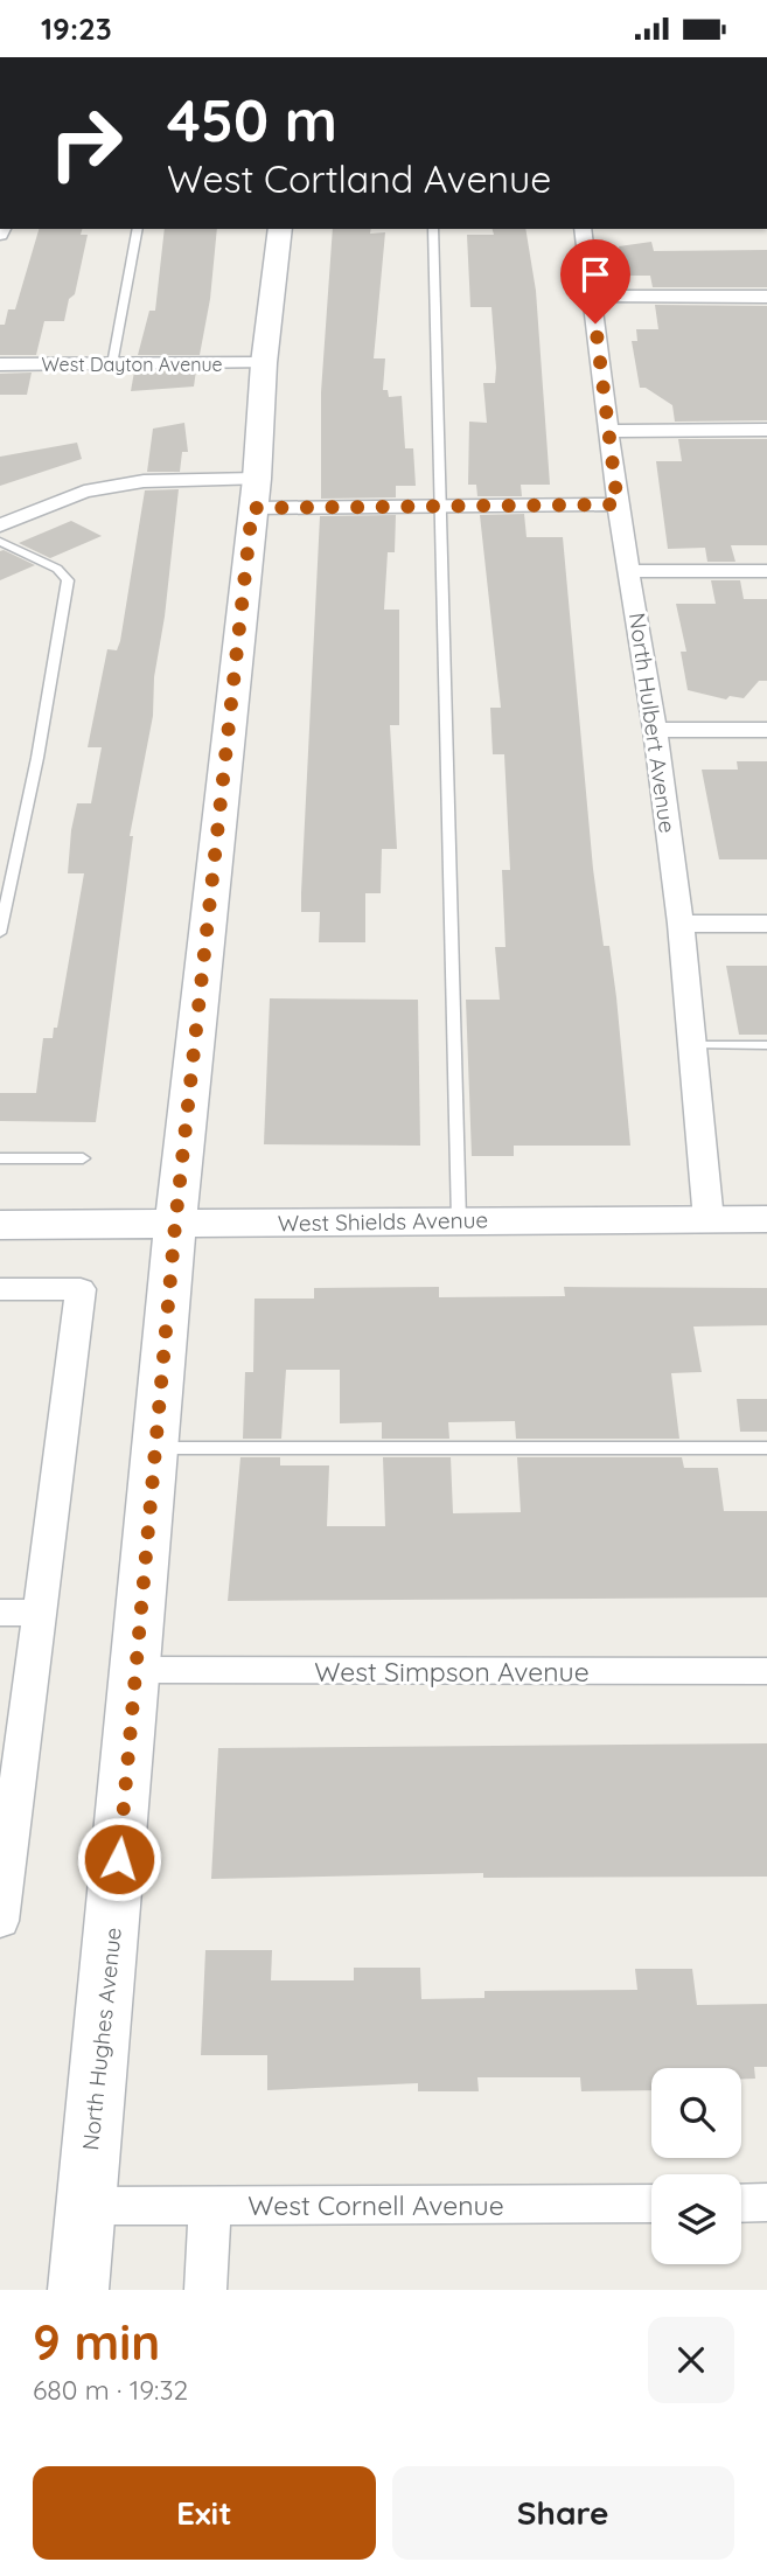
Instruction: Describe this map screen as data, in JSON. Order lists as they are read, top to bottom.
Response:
{
  "streets": {
    "street": [
      "West Dayton Avenue",
      "North Hulbert Avenue",
      "West Shields Avenue",
      "West Simpson Avenue",
      "North Hughes Avenue",
      "West Cornell Avenue"
    ]
  },
  "crossings": [
    ["West Dayton Avenue", "North Hughes Avenue"],
    ["North Hulbert Avenue", "West Shields Avenue"],
    ["West Shields Avenue", "North Hughes Avenue"],
    ["West Simpson Avenue", "North Hughes Avenue"],
    ["North Hughes Avenue", "West Cornell Avenue"]
  ],
  "page": {
    "status": "19:23",
    "turn": ["450 m", "West Cortland Avenue"],
    "heading": ["9 min", "680 m · 19:32"],
    "buttons": ["Exit", "Share"]
  }
}
